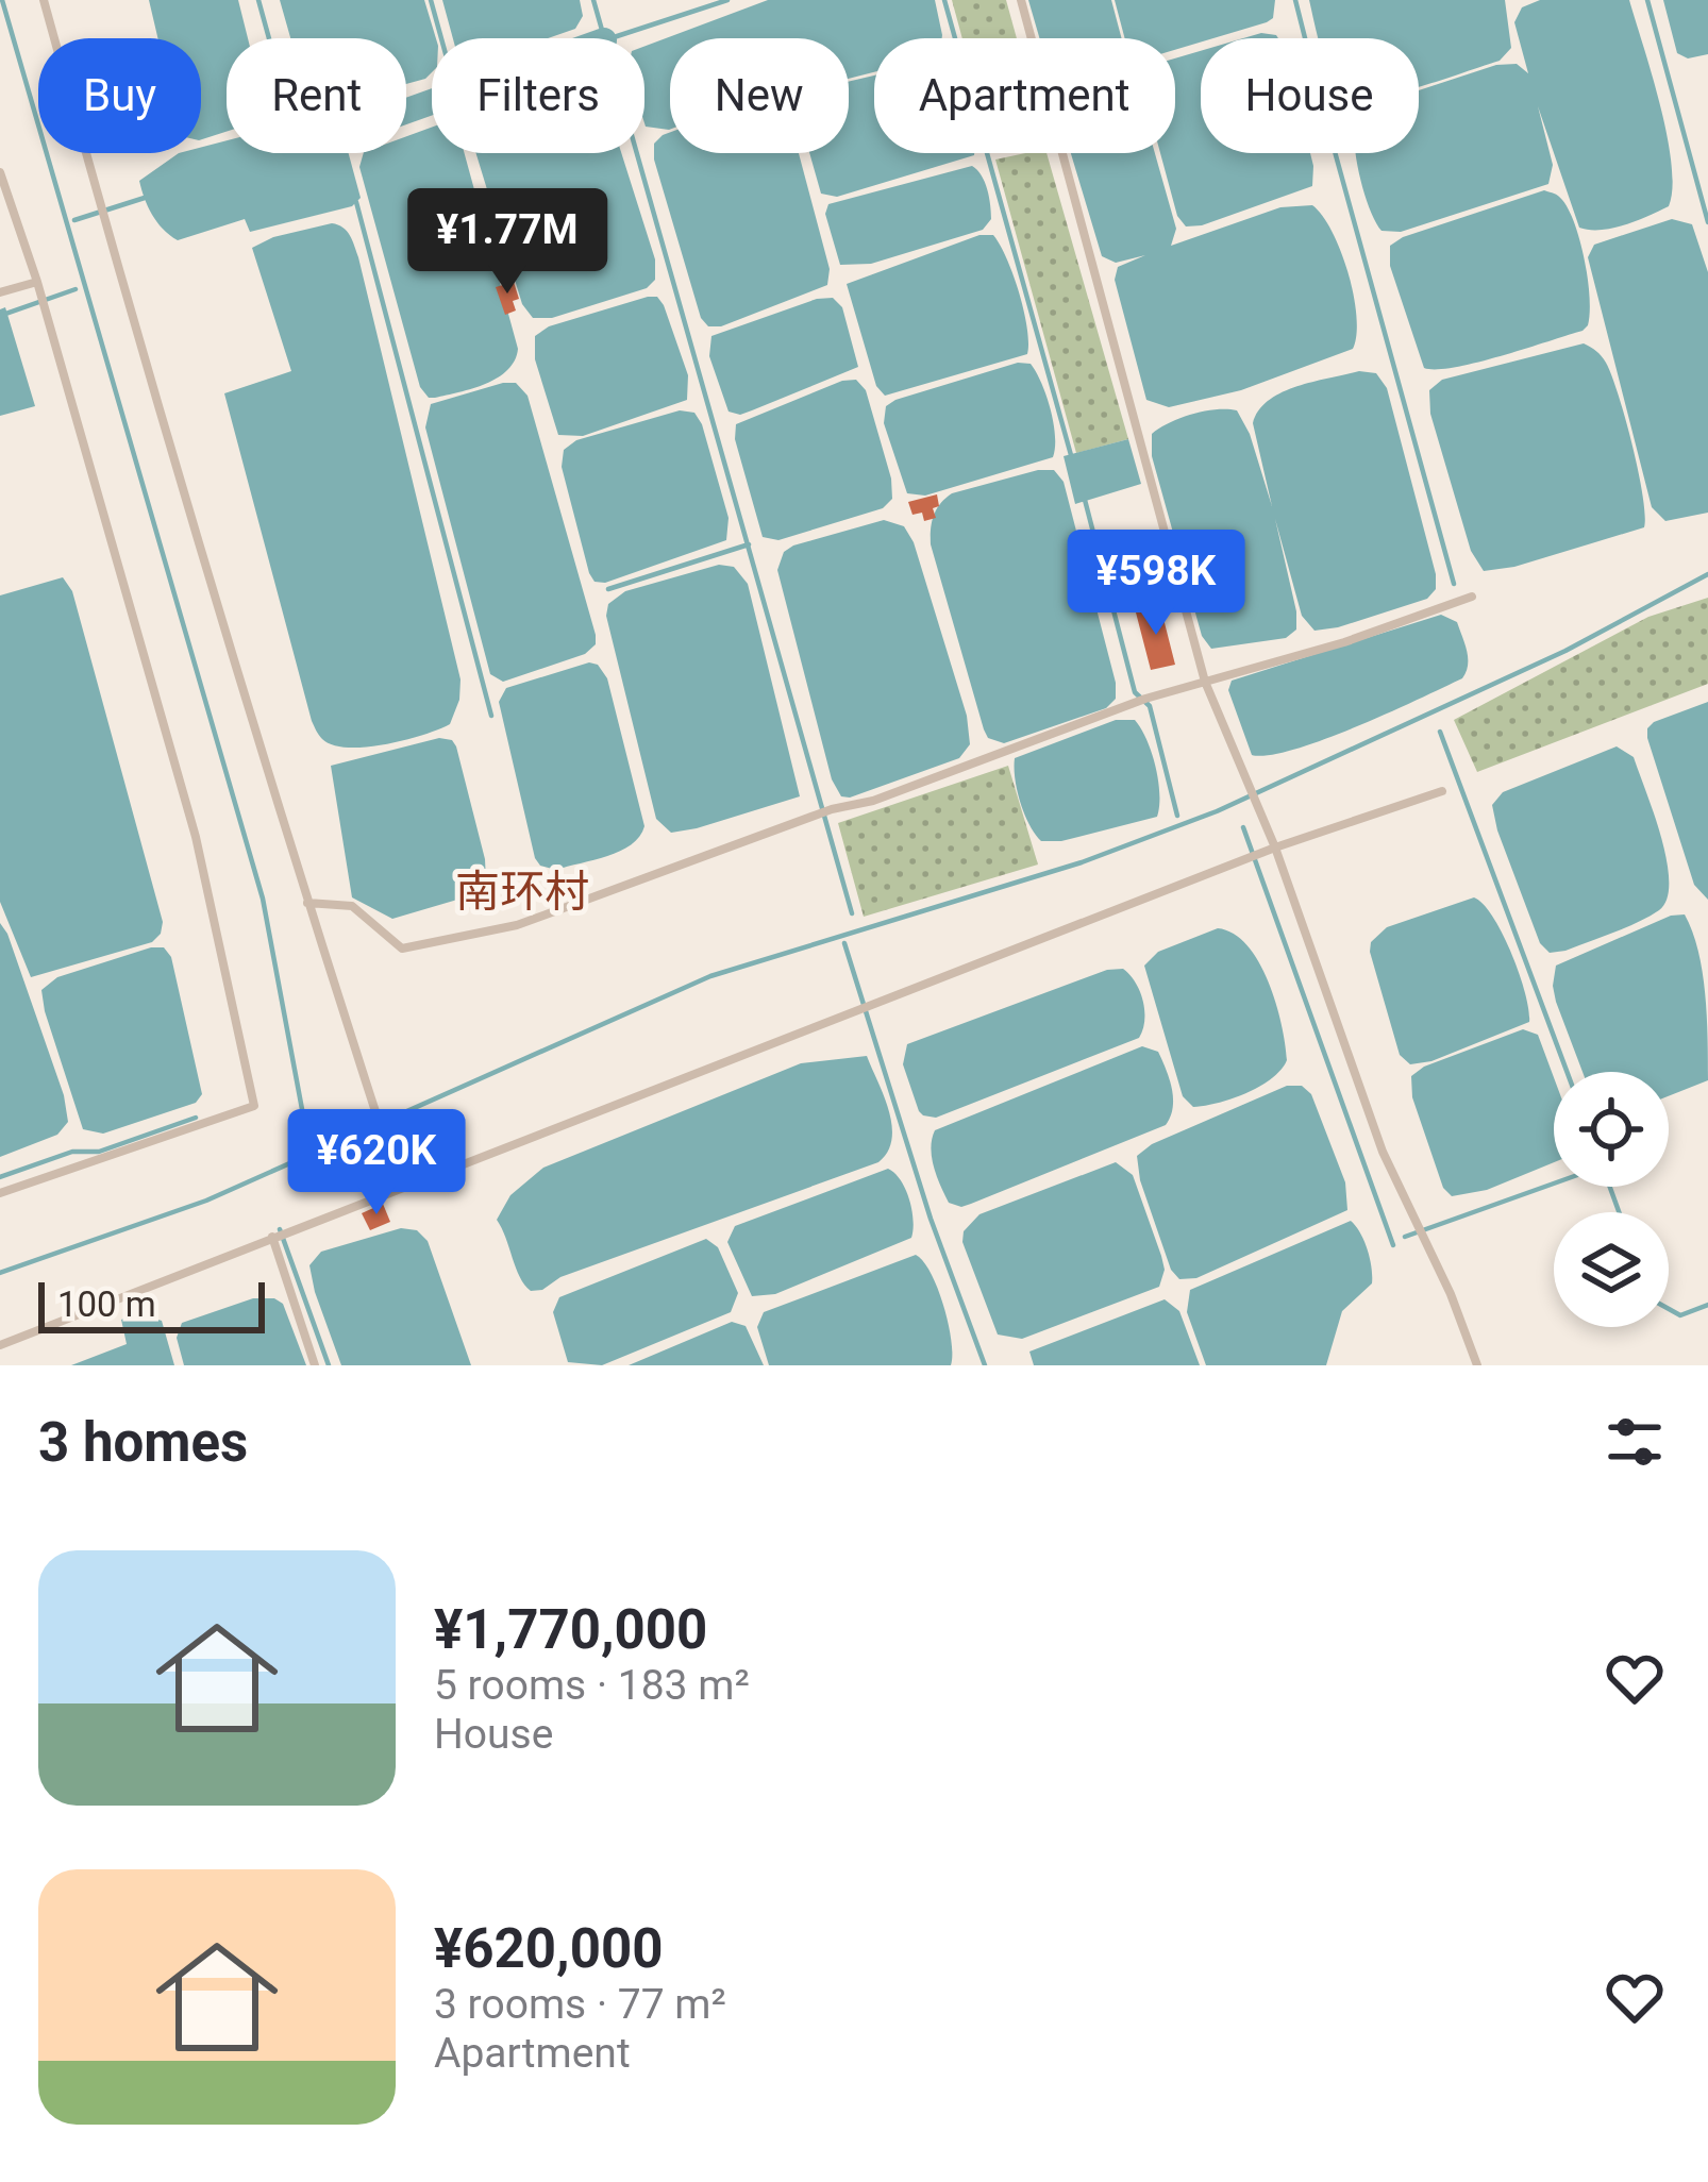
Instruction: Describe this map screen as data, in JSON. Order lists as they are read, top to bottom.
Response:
{
  "districts": ["南环村"],
  "scale_bar": "100 m",
  "page": {
    "chip": [
      "Buy",
      "Rent",
      "Filters",
      "New",
      "Apartment",
      "House"
    ],
    "price": ["¥1.77M", "¥598K", "¥620K"],
    "scale": "100 m",
    "heading": "3 homes",
    "list": [
      {
        "name": "¥1,770,000",
        "note": "5 rooms · 183 m² · House"
      },
      {
        "name": "¥620,000",
        "note": "3 rooms · 77 m² · Apartment"
      }
    ]
  }
}
